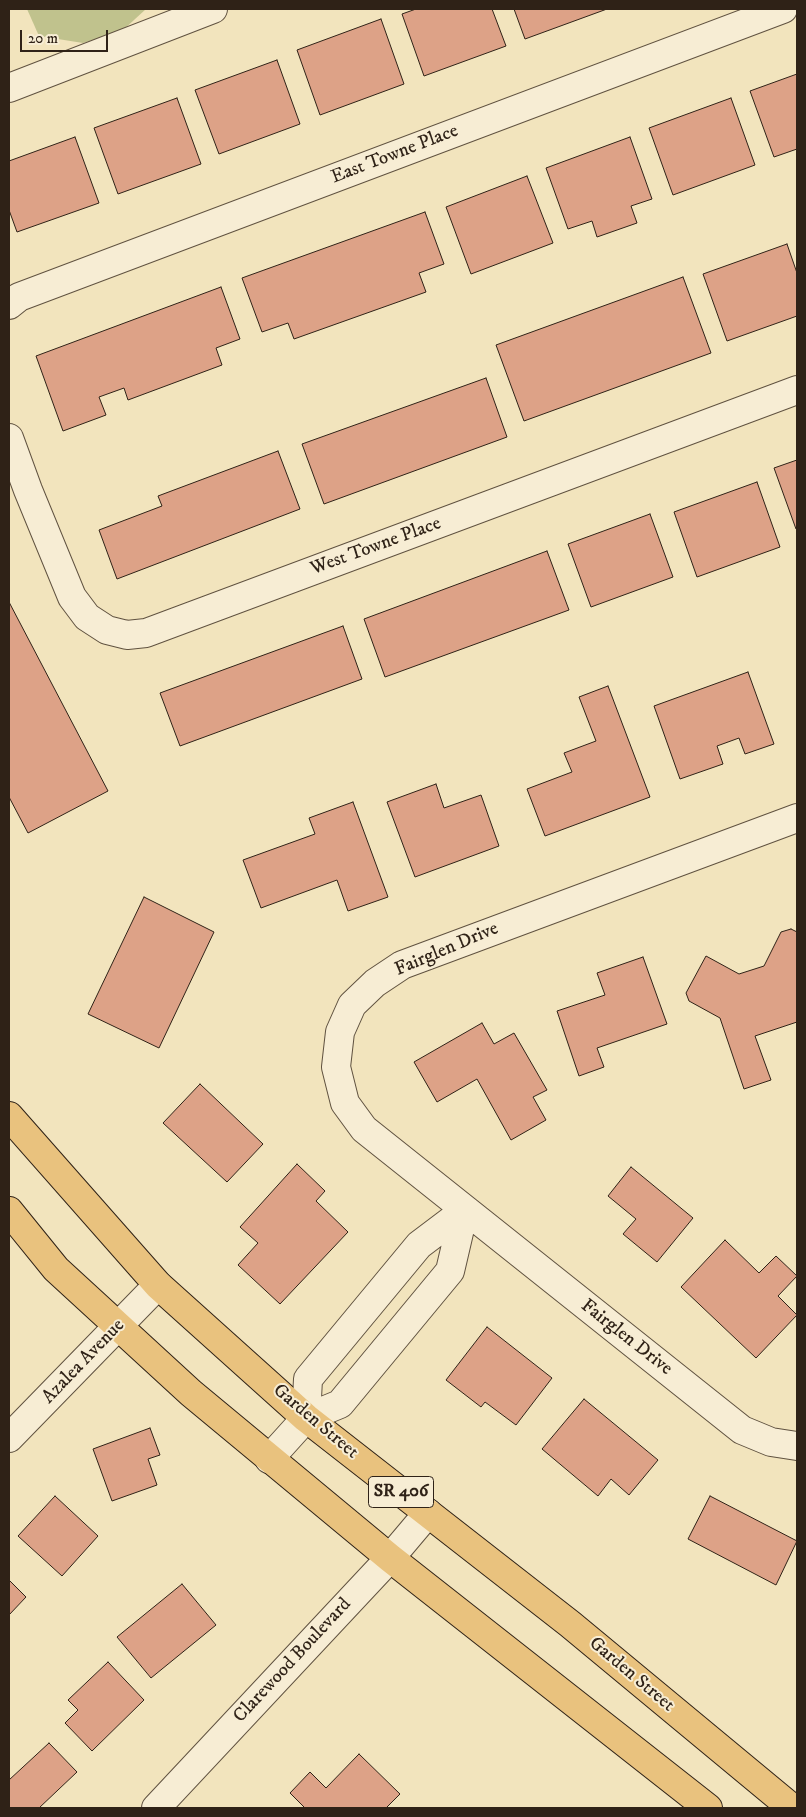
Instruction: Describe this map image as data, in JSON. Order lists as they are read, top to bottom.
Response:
{
  "streets": {
    "main road": ["Garden Street", "SR 406"],
    "street": [
      "East Towne Place",
      "West Towne Place",
      "Fairglen Drive",
      "Azalea Avenue",
      "Clarewood Boulevard"
    ]
  },
  "crossings": [
    ["Azalea Avenue", "Garden Street"],
    ["Azalea Avenue", "SR 406"],
    ["Garden Street", "Clarewood Boulevard"],
    ["SR 406", "Clarewood Boulevard"]
  ],
  "scale_bar": "20 m"
}
